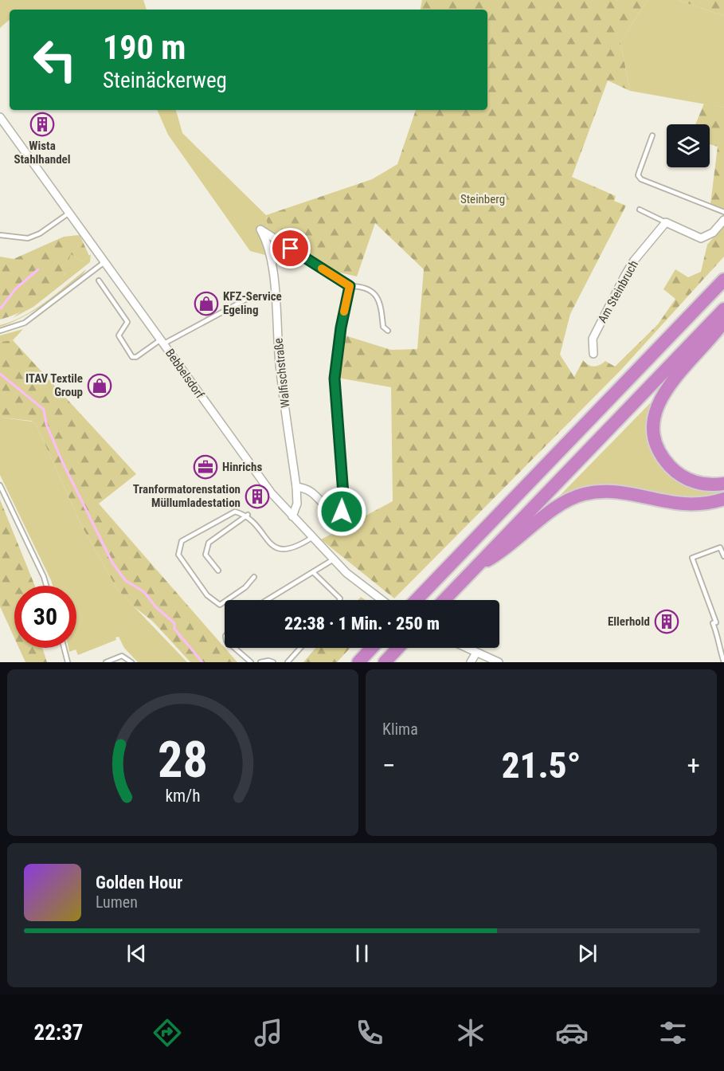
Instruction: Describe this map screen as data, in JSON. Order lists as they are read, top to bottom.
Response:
{
  "streets": {
    "street": ["Am Steinbruch", "Walfischstraße", "Bebbelsdorf"]
  },
  "crossings": [
    ["Walfischstraße", "Bebbelsdorf"]
  ],
  "parks": ["Steinberg"],
  "places": {
    "building": ["Wista Stahlhandel", "Tranformatorenstation Müllumladestation", "Ellerhold"],
    "shop": ["KFZ-Service Egeling", "ITAV Textile Group"],
    "office": ["Hinrichs"]
  },
  "page": {
    "turn": ["190 m", "Steinäckerweg"],
    "limit": "30",
    "trip": "22:38 · 1 Min. · 250 m",
    "tile": "Klima",
    "heat": ["−", "21.5°", "+"],
    "song": ["Golden Hour", "Lumen"],
    "tabs": "22:37",
    "gauge": ["28", "km/h"]
  }
}
